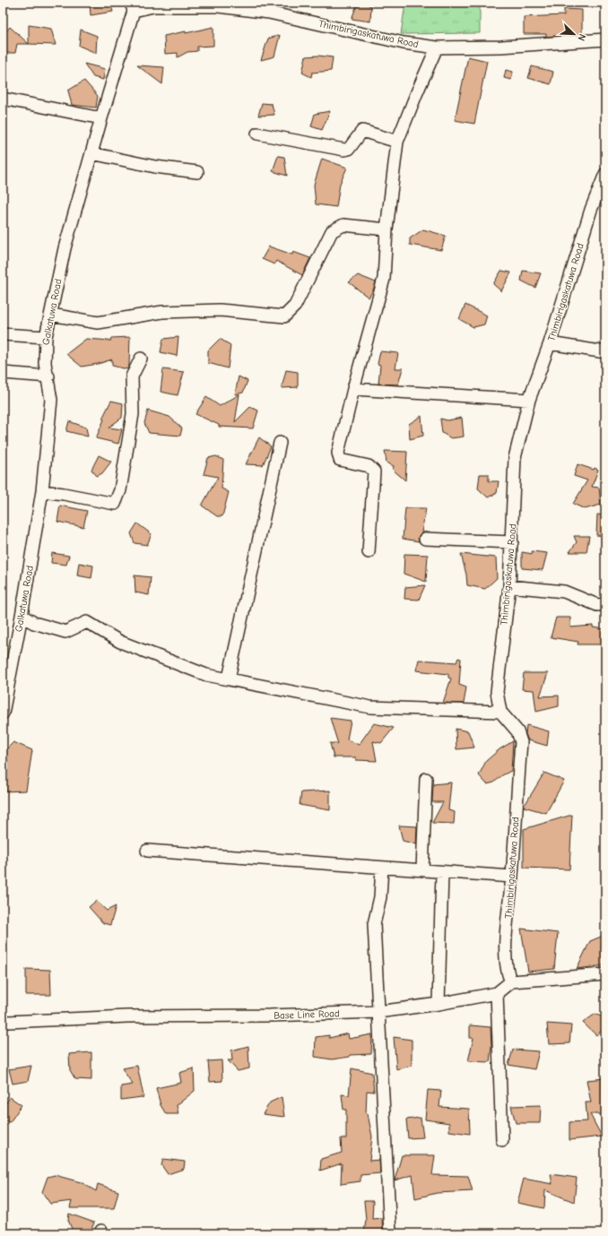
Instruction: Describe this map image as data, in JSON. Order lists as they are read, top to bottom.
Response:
{
  "streets": {
    "street": ["Thimbirigaskatuwa Road", "Galkatuwa Road", "Base Line Road"]
  },
  "crossings": [
    ["Thimbirigaskatuwa Road", "Galkatuwa Road"],
    ["Thimbirigaskatuwa Road", "Base Line Road"]
  ],
  "north": "bottom right"
}
